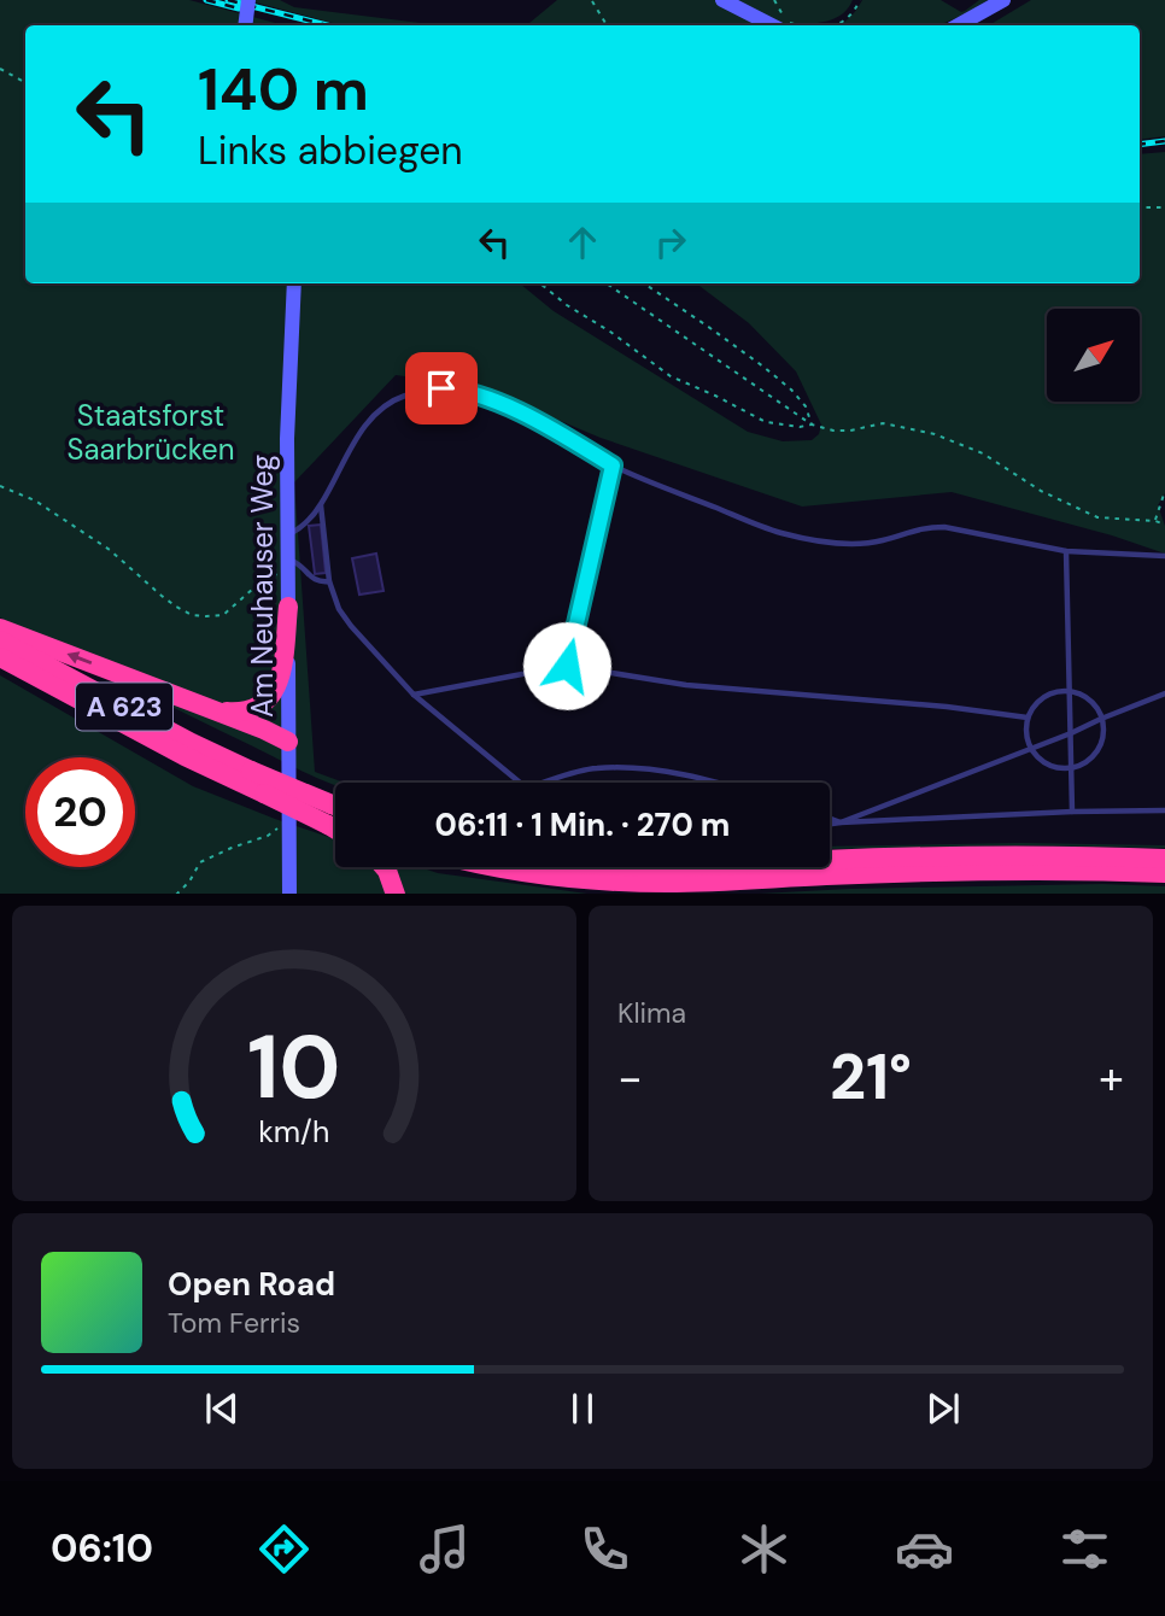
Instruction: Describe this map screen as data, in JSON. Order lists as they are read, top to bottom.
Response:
{
  "streets": {
    "highway": ["A 623"],
    "street": ["Am Neuhauser Weg"]
  },
  "parks": ["Staatsforst Saarbrücken"],
  "north": "top right",
  "page": {
    "turn": ["140 m", "Links abbiegen"],
    "limit": "20",
    "trip": "06:11 · 1 Min. · 270 m",
    "tile": "Klima",
    "heat": ["−", "21°", "+"],
    "song": ["Open Road", "Tom Ferris"],
    "tabs": "06:10",
    "gauge": ["10", "km/h"]
  }
}
